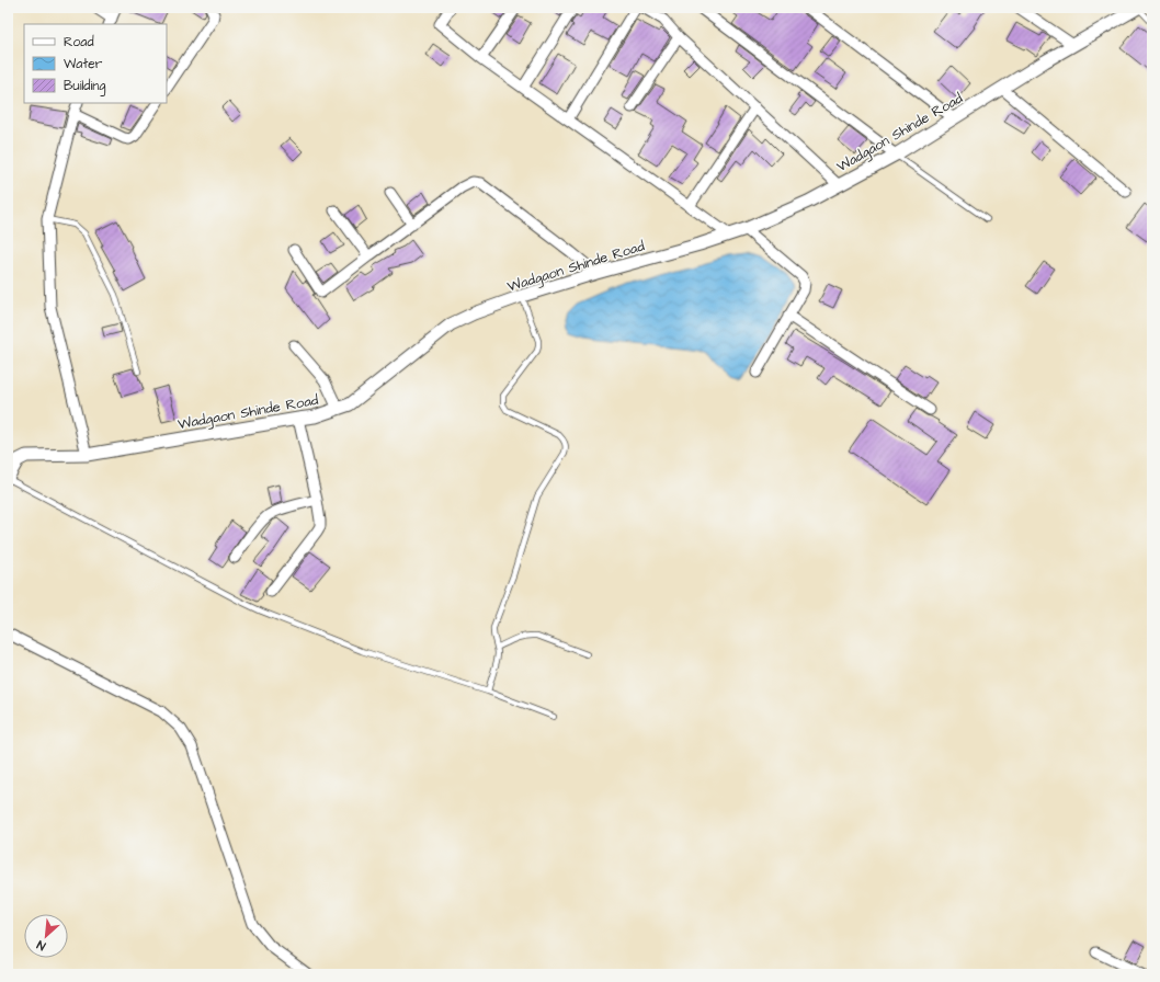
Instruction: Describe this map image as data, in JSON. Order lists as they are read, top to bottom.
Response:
{
  "streets": {
    "street": ["Wadgaon Shinde Road"]
  },
  "legend": ["Road", "Water", "Building"],
  "north": "bottom left"
}
